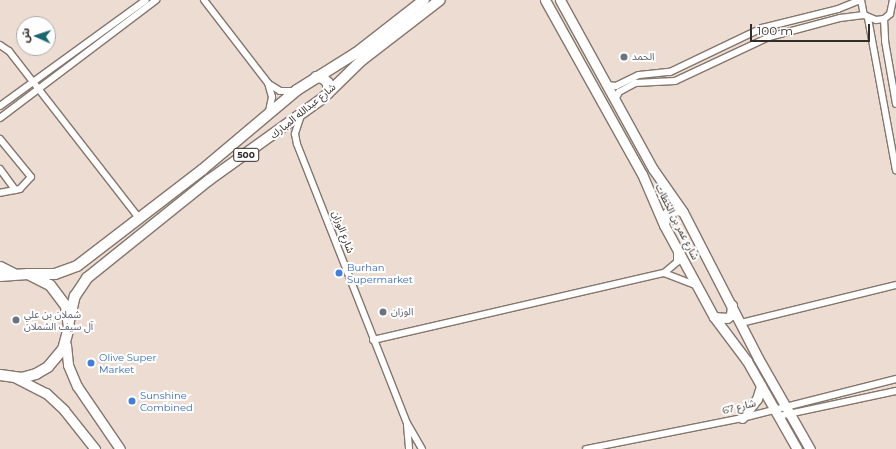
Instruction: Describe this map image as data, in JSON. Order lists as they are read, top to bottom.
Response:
{
  "streets": {
    "main road": ["شارع عبدالله المبارك", "500"],
    "street": ["شارع عمر بن الخطاب", "شارع الوزان", "شارع 67"]
  },
  "crossings": [
    ["شارع عبدالله المبارك", "شارع الوزان"],
    ["شارع عمر بن الخطاب", "شارع 67"]
  ],
  "places": [
    "الحمد",
    "Burhan Supermarket",
    "الوزان",
    "شملان بن علي آل سيف الشملان",
    "Olive Super Market",
    "Sunshine Combined"
  ],
  "scale_bar": "100 m",
  "north": "left"
}
